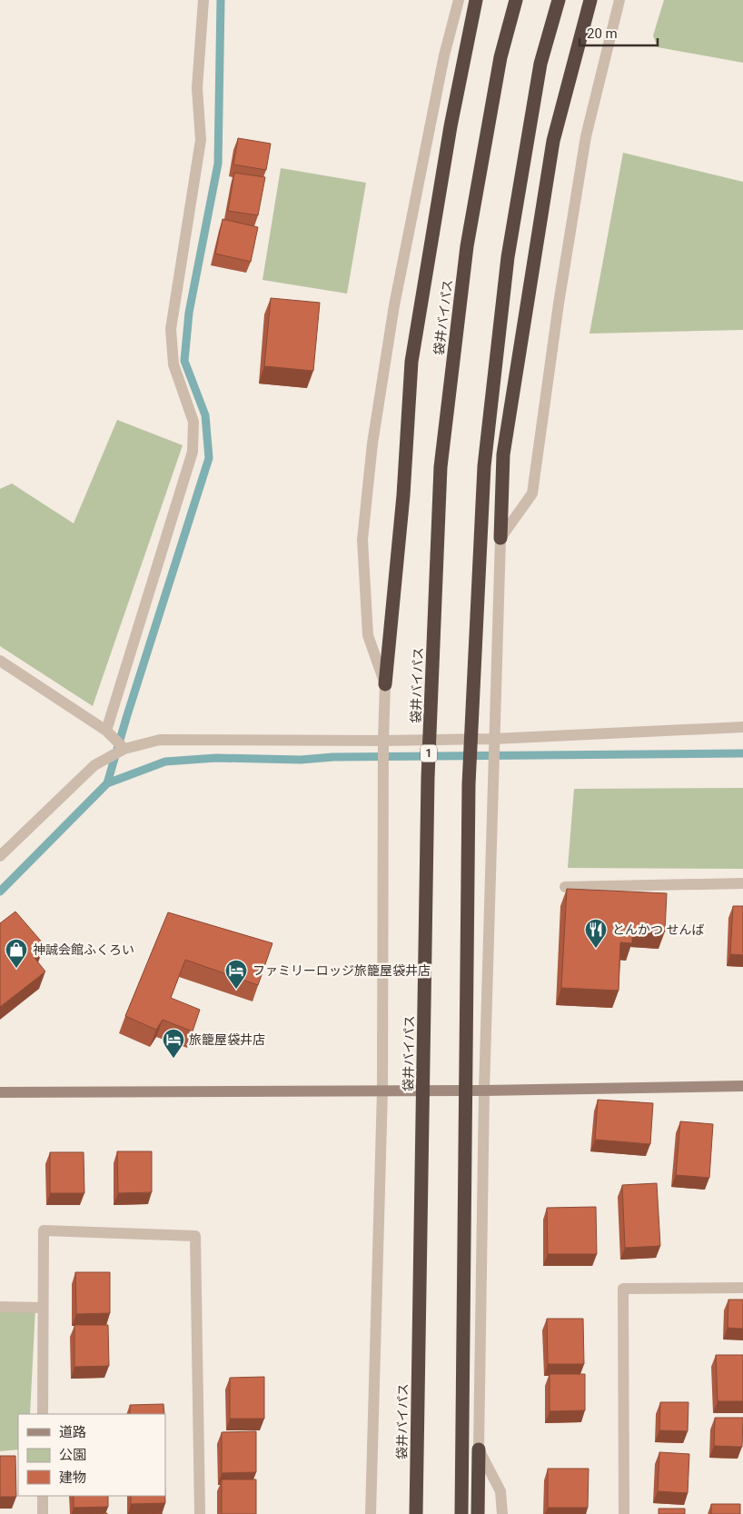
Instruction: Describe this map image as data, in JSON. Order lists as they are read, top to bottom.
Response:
{
  "streets": {
    "highway": ["袋井バイパス", "1"]
  },
  "places": {
    "restaurant": ["とんかつ せんば"],
    "shop": ["神誠会館ふくろい"],
    "hotel": ["ファミリーロッジ旅籠屋袋井店", "旅籠屋袋井店"]
  },
  "legend": ["道路", "公園", "建物"],
  "scale_bar": "20 m"
}
